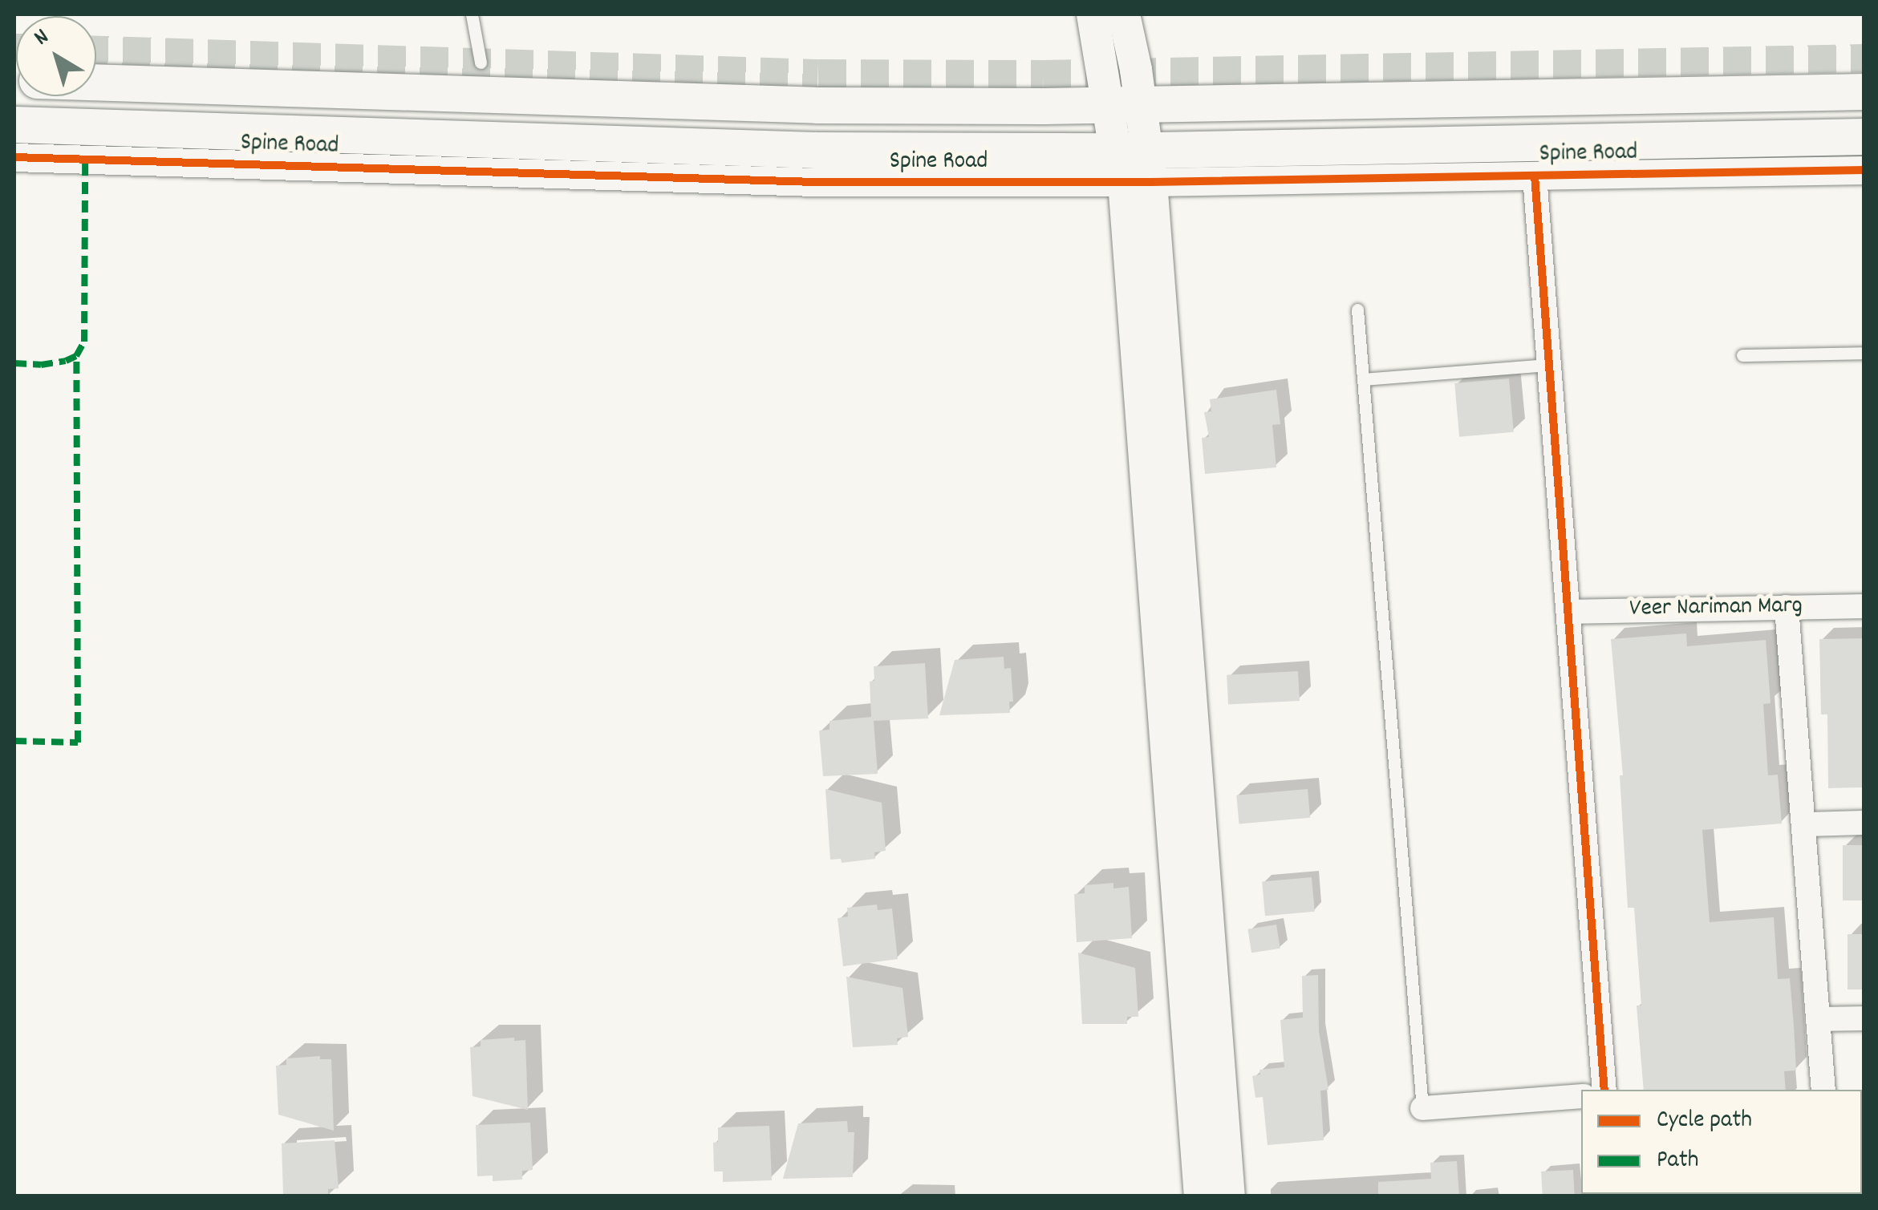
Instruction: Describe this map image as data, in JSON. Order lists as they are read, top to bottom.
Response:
{
  "streets": {
    "main road": ["Spine Road"],
    "street": ["Veer Nariman Marg"]
  },
  "legend": ["Cycle path", "Path"],
  "north": "top left"
}
